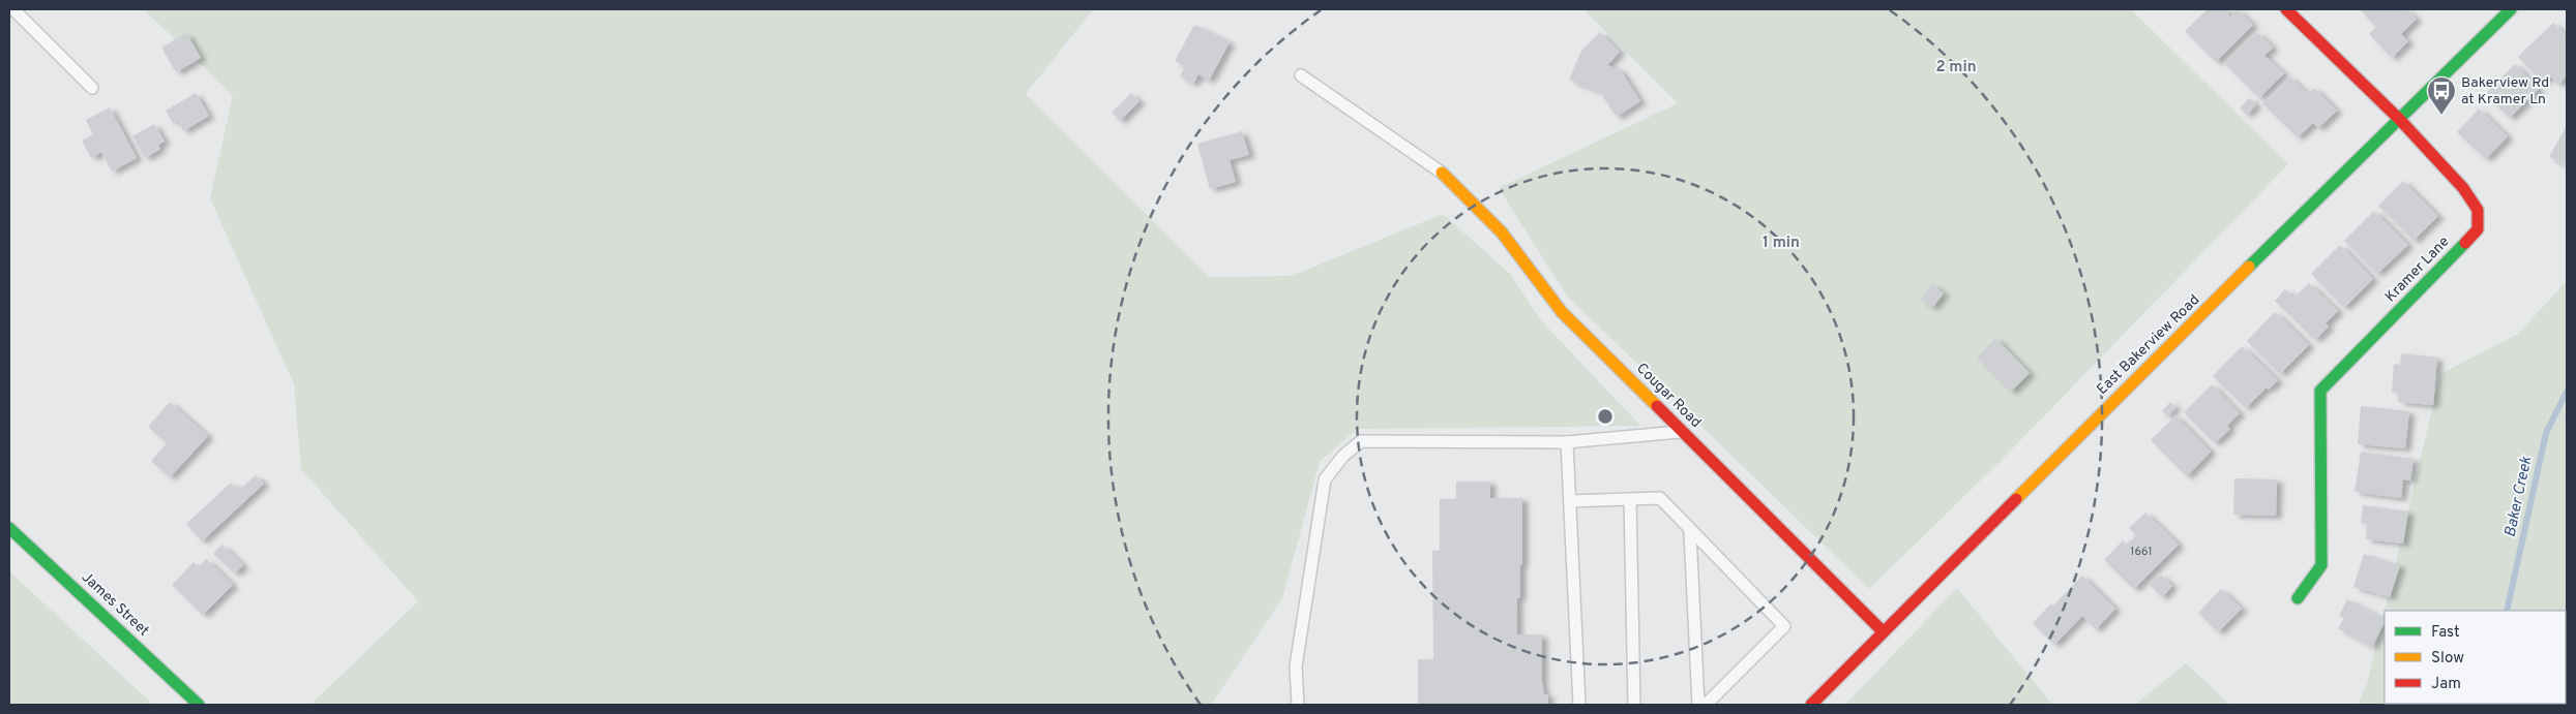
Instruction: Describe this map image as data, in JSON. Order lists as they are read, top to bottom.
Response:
{
  "streets": {
    "street": [
      "Kramer Lane",
      "East Bakerview Road",
      "Cougar Road",
      "James Street"
    ]
  },
  "crossings": [
    ["Kramer Lane", "East Bakerview Road"],
    ["East Bakerview Road", "Cougar Road"]
  ],
  "water": ["Baker Creek"],
  "places": {
    "bus stop": ["Bakerview Rd at Kramer Ln"]
  },
  "house_numbers": ["1661"],
  "legend": ["Fast", "Slow", "Jam"],
  "rings": ["2 min", "1 min"]
}
